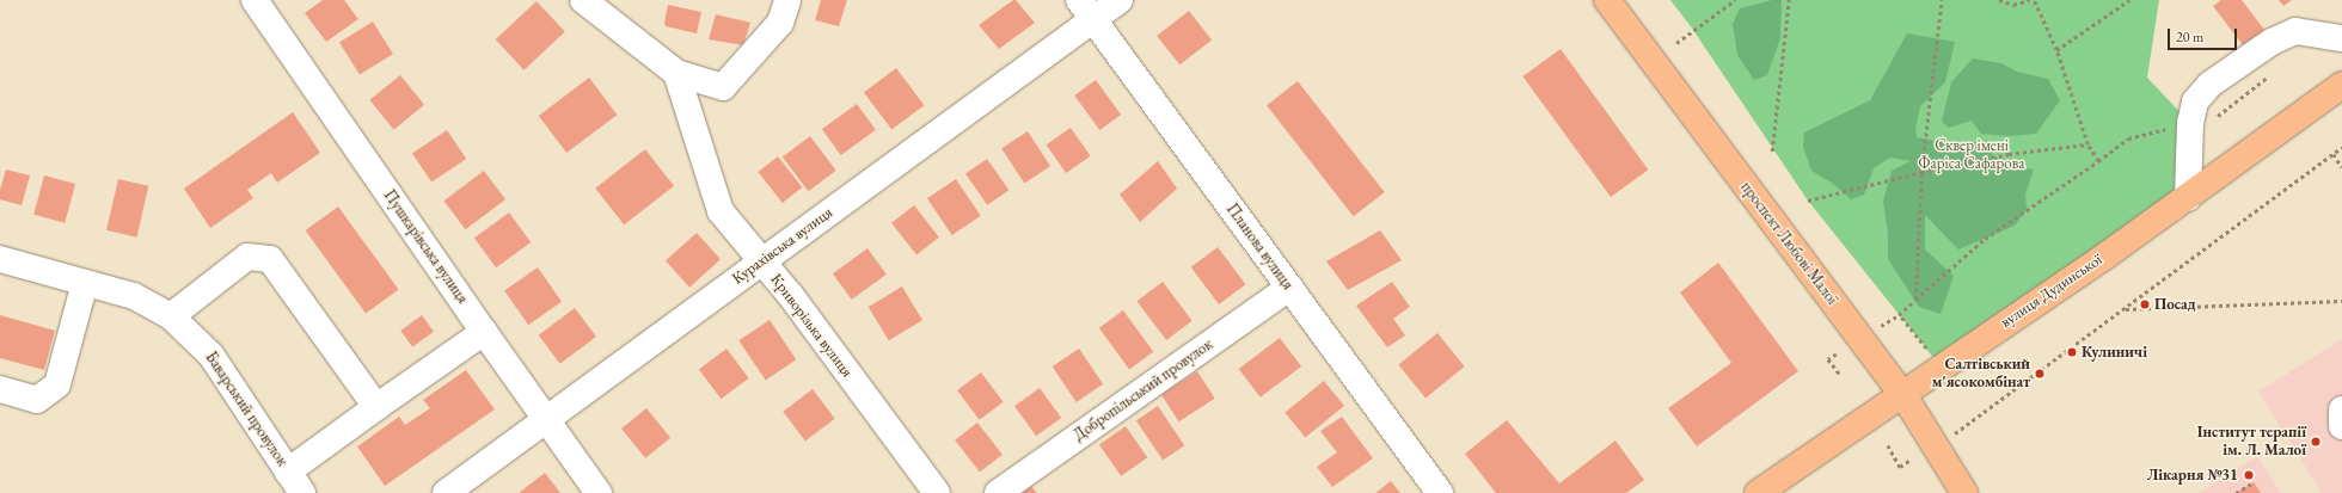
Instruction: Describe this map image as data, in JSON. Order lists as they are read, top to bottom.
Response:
{
  "streets": {
    "main road": ["проспект Любові Малої", "вулиця Дудинської"],
    "street": [
      "Курахівська вулиця",
      "Пушкарівська вулиця",
      "Планова вулиця",
      "Криворізька вулиця",
      "Добропільський провулок",
      "Баварський провулок"
    ]
  },
  "crossings": [
    ["проспект Любові Малої", "вулиця Дудинської"],
    ["Курахівська вулиця", "Пушкарівська вулиця"],
    ["Курахівська вулиця", "Планова вулиця"],
    ["Курахівська вулиця", "Криворізька вулиця"],
    ["Планова вулиця", "Добропільський провулок"]
  ],
  "parks": ["Сквер імені Фаріса Сафарова"],
  "places": [
    "Посад",
    "Кулиничі",
    "Салтівський м'ясокомбінат",
    "Інститут терапії ім. Л. Малої",
    "Лікарня №31"
  ],
  "scale_bar": "20 m"
}
